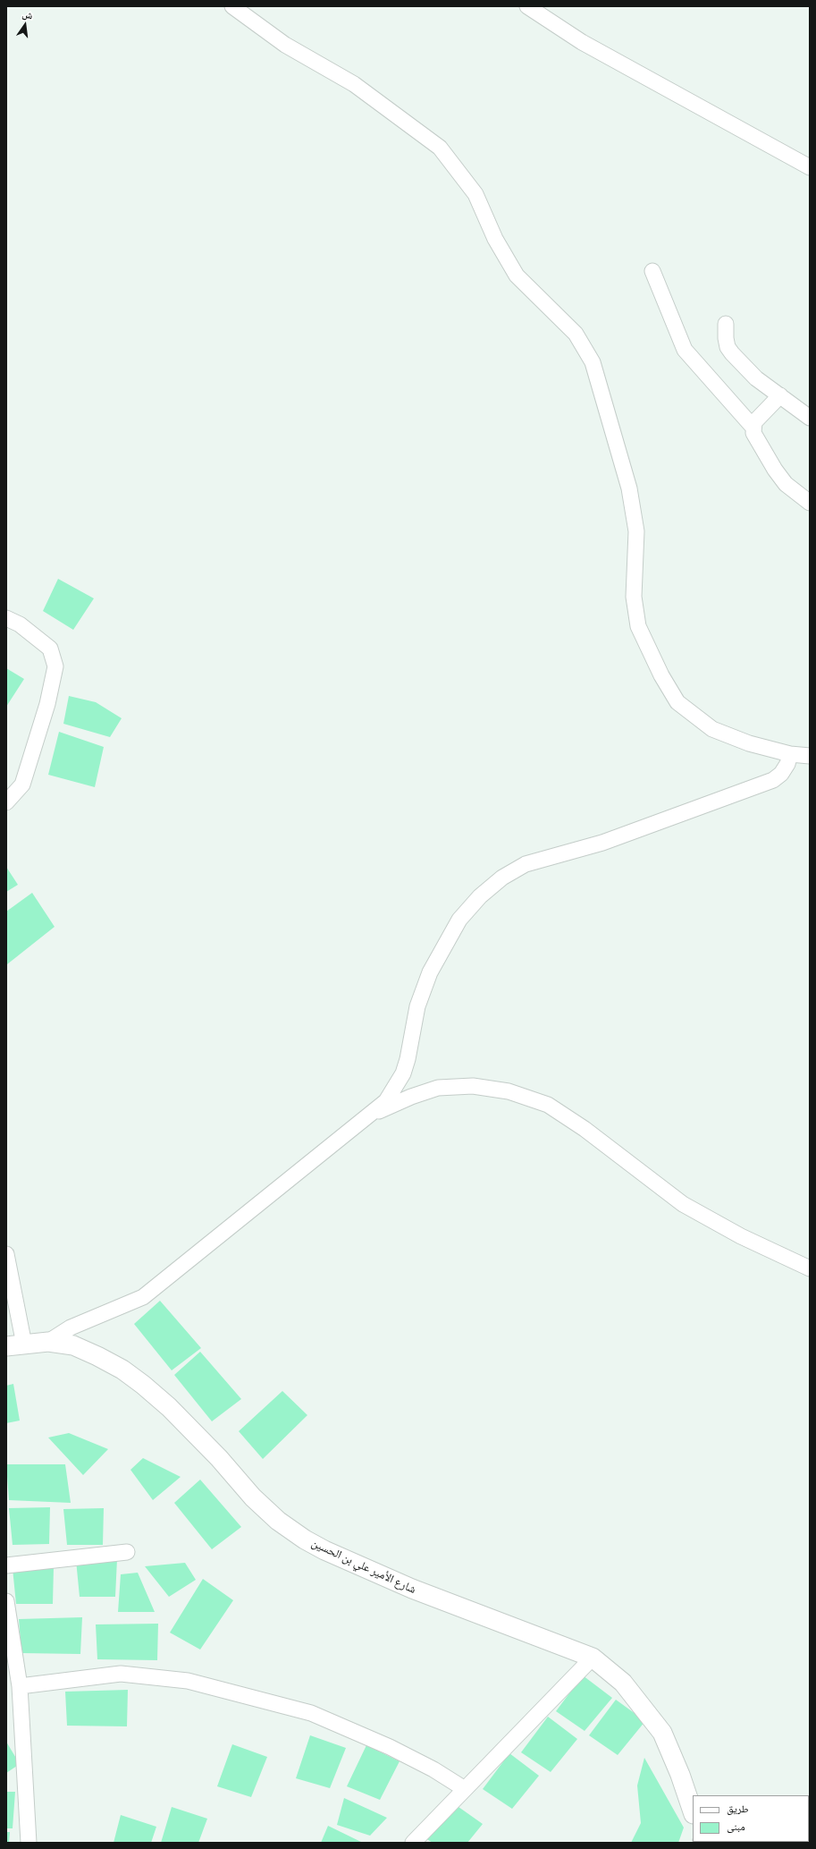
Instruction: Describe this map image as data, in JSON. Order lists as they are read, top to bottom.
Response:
{
  "streets": {
    "street": ["شارع الأمير علي بن الحسين"]
  },
  "legend": ["طريق", "مبنى"],
  "north": "top"
}
